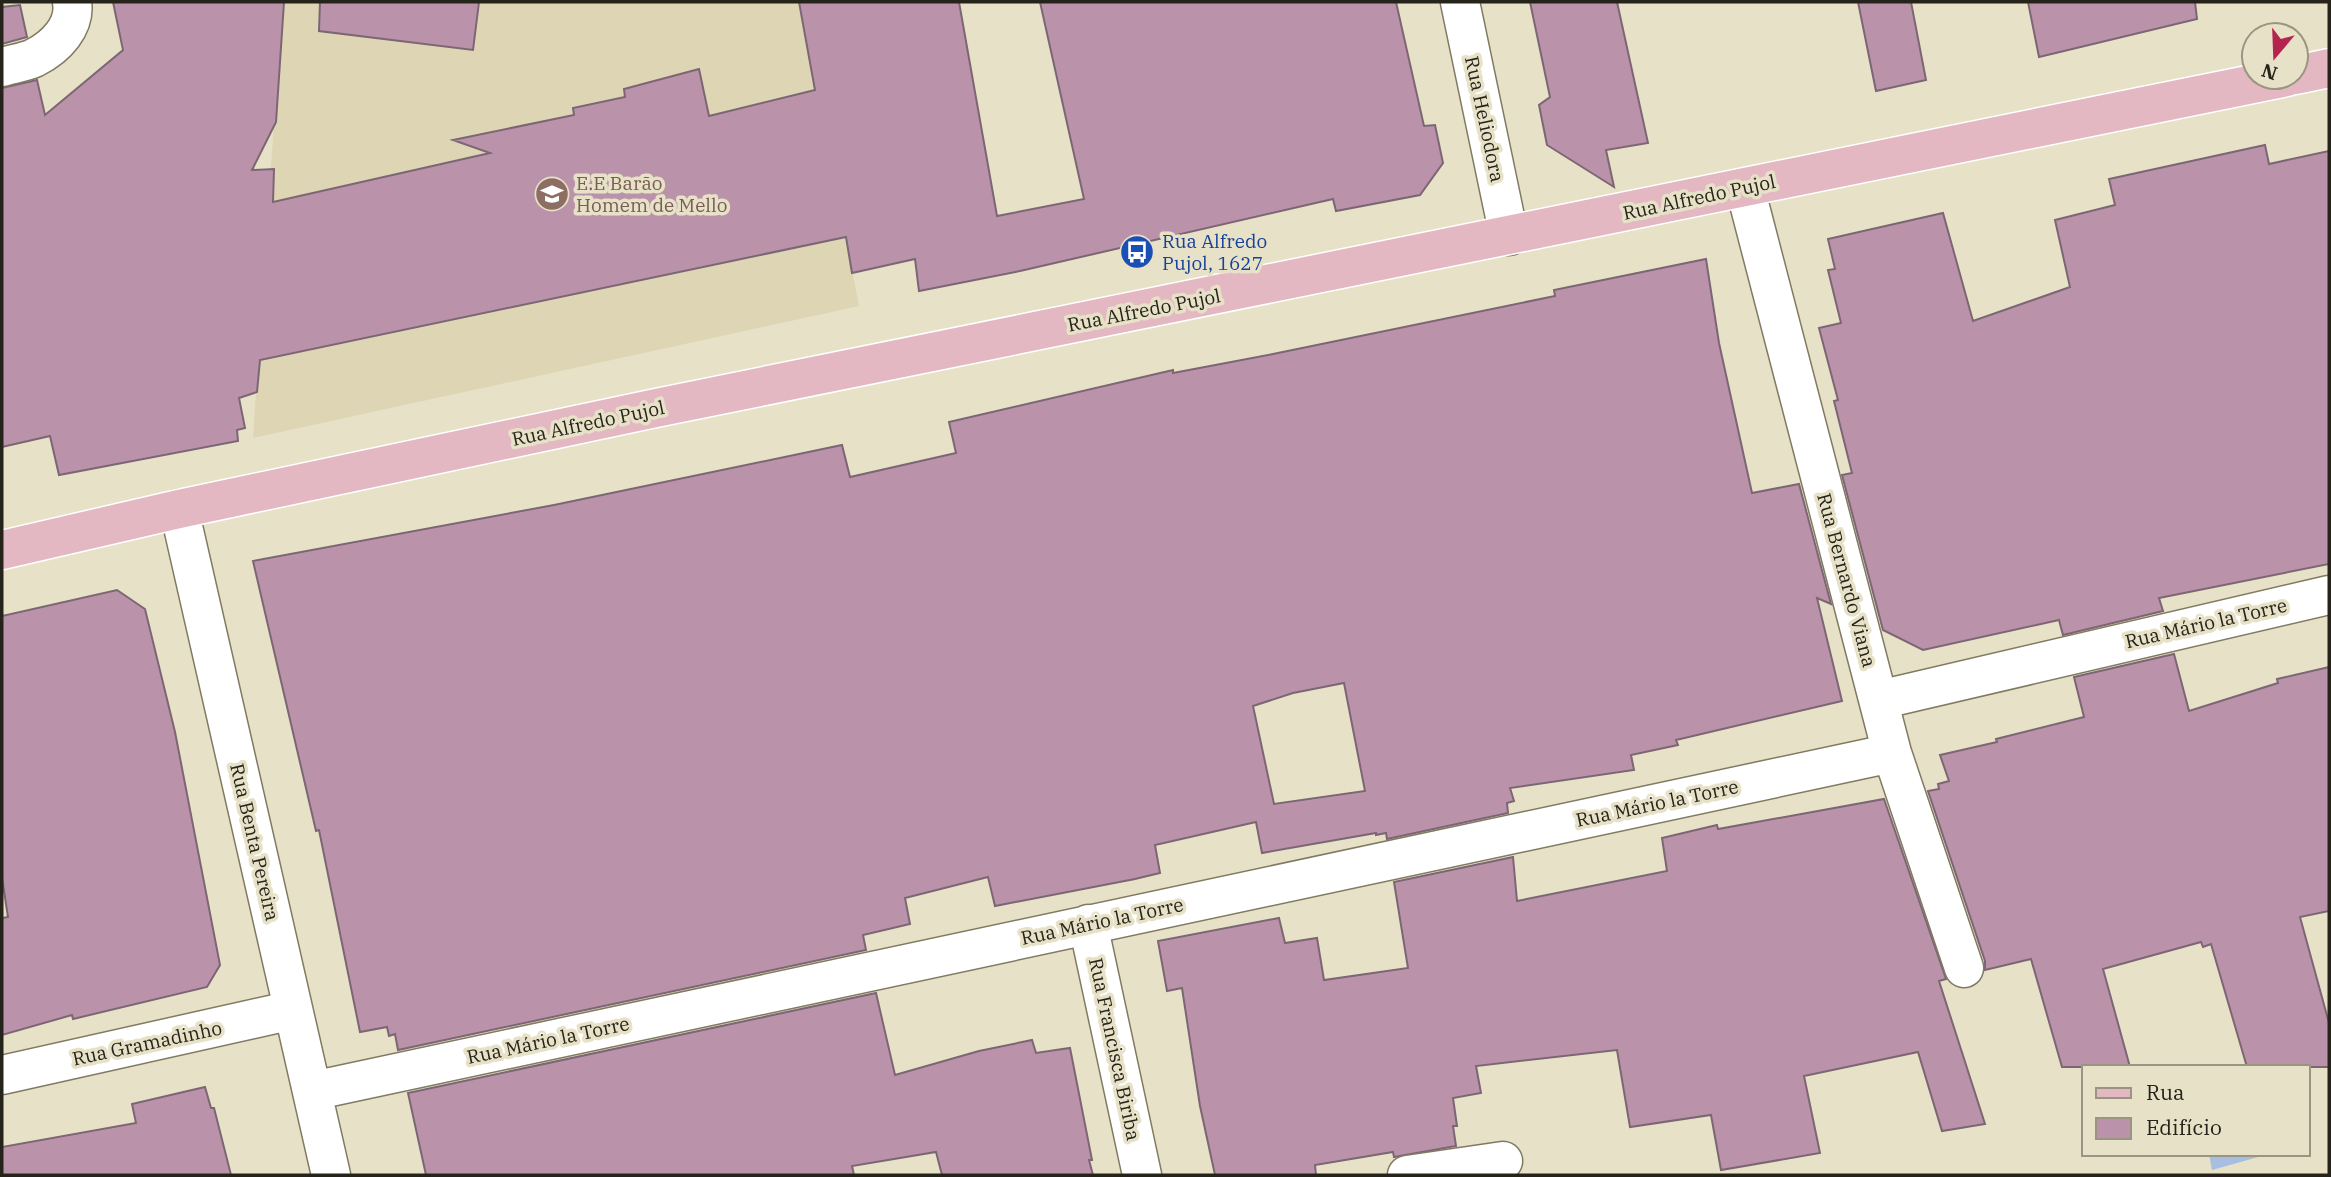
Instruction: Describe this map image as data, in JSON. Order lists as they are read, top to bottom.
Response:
{
  "streets": {
    "main road": ["Rua Alfredo Pujol"],
    "street": [
      "Rua Heliodora",
      "Rua Bernardo Viana",
      "Rua Mário la Torre",
      "Rua Benta Pereira",
      "Rua Gramadinho",
      "Rua Francisca Biriba"
    ]
  },
  "crossings": [
    ["Rua Heliodora", "Rua Alfredo Pujol"],
    ["Rua Alfredo Pujol", "Rua Bernardo Viana"],
    ["Rua Alfredo Pujol", "Rua Benta Pereira"],
    ["Rua Bernardo Viana", "Rua Mário la Torre"],
    ["Rua Mário la Torre", "Rua Benta Pereira"],
    ["Rua Mário la Torre", "Rua Francisca Biriba"],
    ["Rua Benta Pereira", "Rua Gramadinho"]
  ],
  "places": {
    "school or university": ["E.E Barão Homem de Mello"],
    "bus stop": ["Rua Alfredo Pujol, 1627"]
  },
  "legend": ["Rua", "Edifício"],
  "north": "bottom"
}
